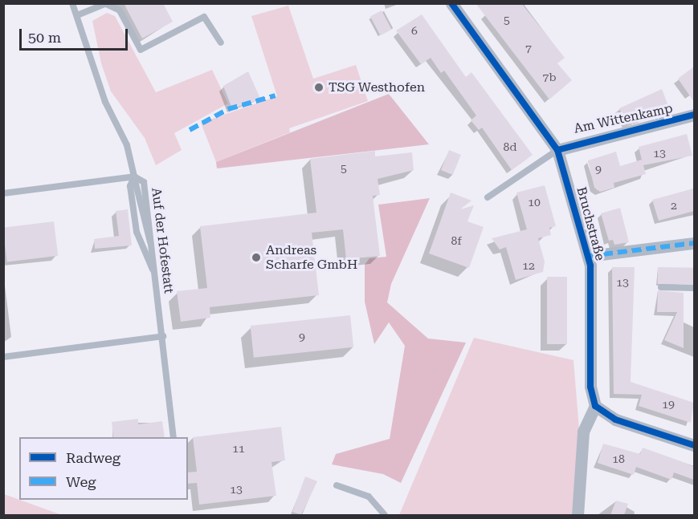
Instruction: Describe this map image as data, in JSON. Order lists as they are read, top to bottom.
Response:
{
  "streets": {
    "street": ["Am Wittenkamp", "Bruchstraße"],
    "lane": ["Auf der Hofestatt"]
  },
  "crossings": [
    ["Am Wittenkamp", "Bruchstraße"]
  ],
  "places": ["TSG Westhofen", "Andreas Scharfe GmbH"],
  "house_numbers": [
    "5",
    "6",
    "7",
    "7b",
    "8d",
    "13",
    "5",
    "9",
    "10",
    "2",
    "8f",
    "12",
    "13",
    "9",
    "19",
    "11",
    "18",
    "13"
  ],
  "legend": ["Radweg", "Weg"],
  "scale_bar": "50 m"
}
